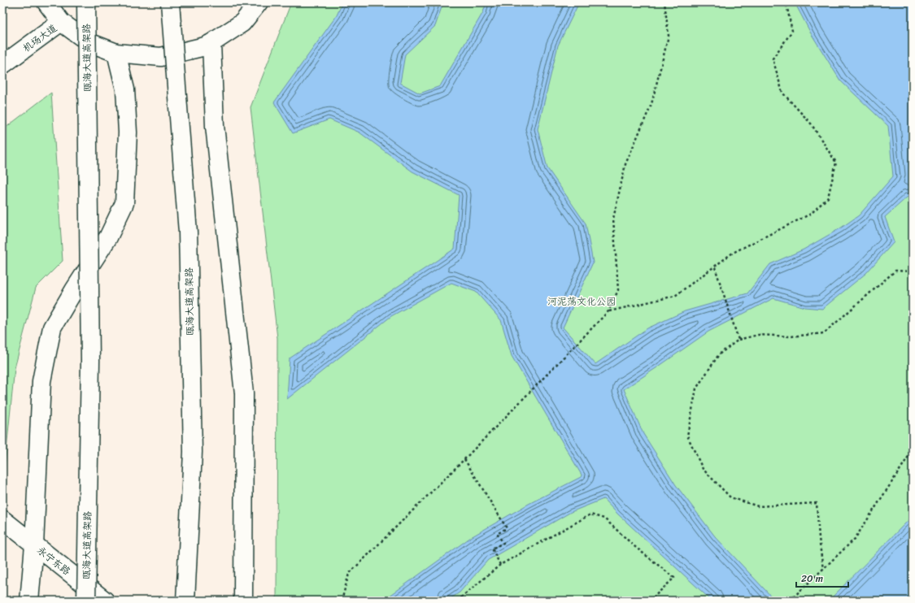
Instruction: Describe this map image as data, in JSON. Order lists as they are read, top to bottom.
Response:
{
  "streets": {
    "main road": ["机场大道", "瓯海大道高架路", "永宁东路"]
  },
  "parks": ["河泥荡文化公园"],
  "scale_bar": "20 m"
}
